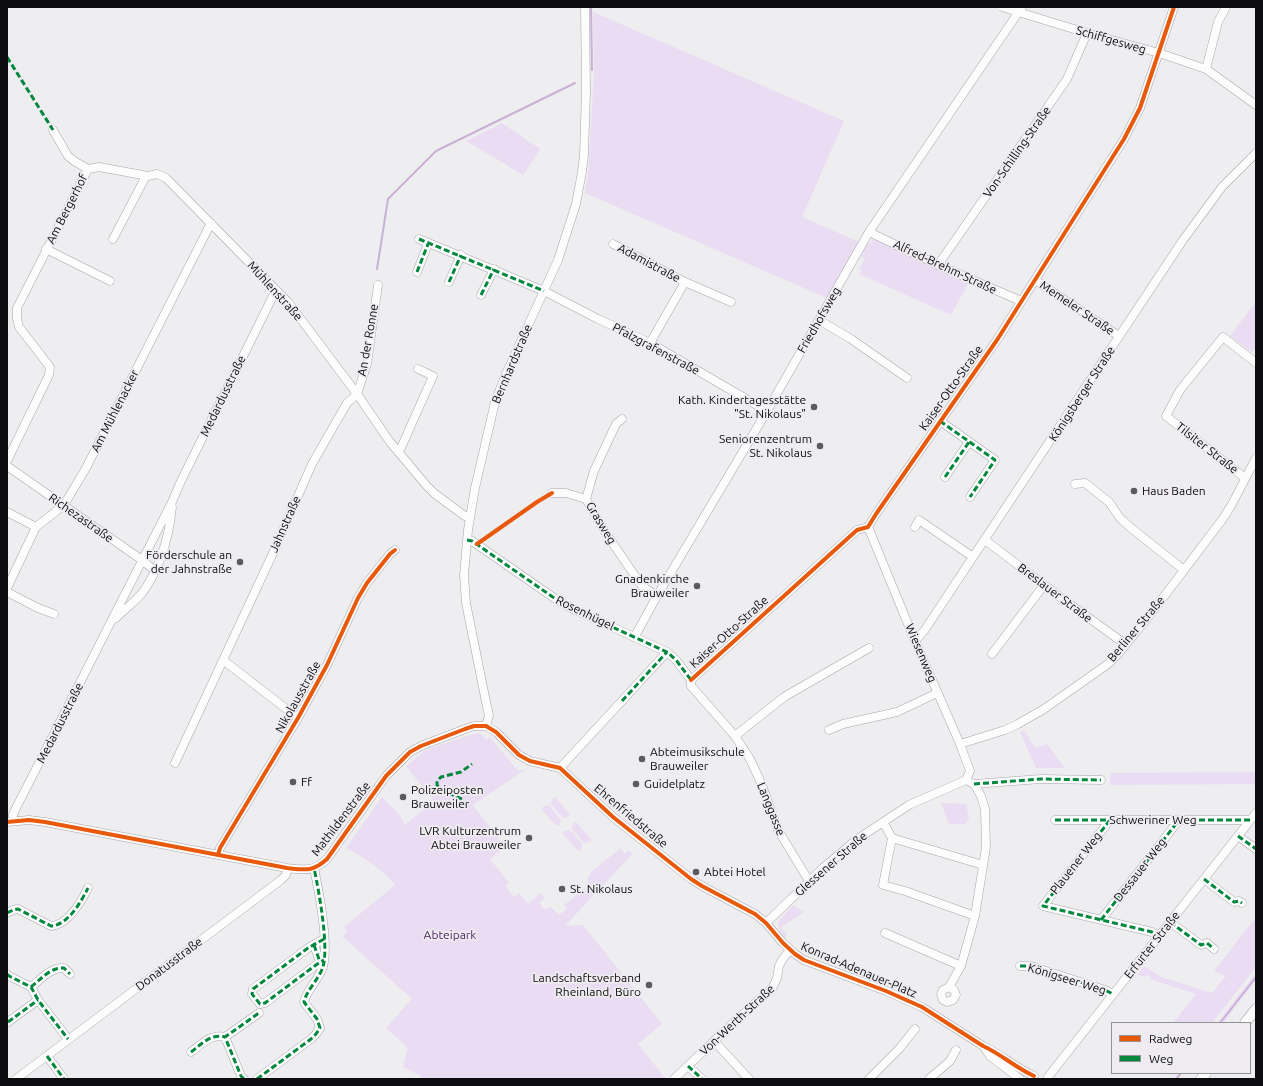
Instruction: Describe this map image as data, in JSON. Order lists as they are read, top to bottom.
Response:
{
  "streets": {
    "street": [
      "Schiffgesweg",
      "Von-Schilling-Straße",
      "Am Bergerhof",
      "Adamistraße",
      "Alfred-Brehm-Straße",
      "Mühlenstraße",
      "Memeler Straße",
      "Friedhofsweg",
      "An der Ronne",
      "Pfalzgrafenstraße",
      "Bernhardstraße",
      "Kaiser-Otto-Straße",
      "Königsberger Straße",
      "Medardusstraße",
      "Am Mühlenacker",
      "Tilsiter Straße",
      "Richezastraße",
      "Grasweg",
      "Jahnstraße",
      "Breslauer Straße",
      "Rosenhügel",
      "Berliner Straße",
      "Wiesenweg",
      "Nikolausstraße",
      "Langgasse",
      "Ehrenfriedstraße",
      "Mathildenstraße",
      "Schweriner Weg",
      "Plauener Weg",
      "Glessener Straße",
      "Dessauer Weg",
      "Erfurter Straße",
      "Donatusstraße",
      "Konrad-Adenauer-Platz",
      "Königseer Weg",
      "Von-Werth-Straße"
    ]
  },
  "crossings": [
    ["Schiffgesweg", "Von-Schilling-Straße"],
    ["Schiffgesweg", "Friedhofsweg"],
    ["Schiffgesweg", "Kaiser-Otto-Straße"],
    ["Von-Schilling-Straße", "Alfred-Brehm-Straße"],
    ["Am Bergerhof", "Mühlenstraße"],
    ["Adamistraße", "Pfalzgrafenstraße"],
    ["Alfred-Brehm-Straße", "Friedhofsweg"],
    ["Alfred-Brehm-Straße", "Kaiser-Otto-Straße"],
    ["Mühlenstraße", "An der Ronne"],
    ["Mühlenstraße", "Bernhardstraße"],
    ["Mühlenstraße", "Medardusstraße"],
    ["Mühlenstraße", "Am Mühlenacker"],
    ["Mühlenstraße", "Jahnstraße"],
    ["Memeler Straße", "Kaiser-Otto-Straße"],
    ["Memeler Straße", "Königsberger Straße"],
    ["Friedhofsweg", "Pfalzgrafenstraße"],
    ["Friedhofsweg", "Grasweg"],
    ["Friedhofsweg", "Rosenhügel"],
    ["An der Ronne", "Jahnstraße"],
    ["Pfalzgrafenstraße", "Bernhardstraße"],
    ["Bernhardstraße", "Rosenhügel"],
    ["Bernhardstraße", "Mathildenstraße"],
    ["Kaiser-Otto-Straße", "Rosenhügel"],
    ["Kaiser-Otto-Straße", "Wiesenweg"],
    ["Kaiser-Otto-Straße", "Langgasse"],
    ["Königsberger Straße", "Breslauer Straße"],
    ["Königsberger Straße", "Wiesenweg"],
    ["Medardusstraße", "Richezastraße"],
    ["Medardusstraße", "Mathildenstraße"],
    ["Am Mühlenacker", "Richezastraße"],
    ["Tilsiter Straße", "Berliner Straße"],
    ["Breslauer Straße", "Berliner Straße"],
    ["Berliner Straße", "Wiesenweg"],
    ["Wiesenweg", "Glessener Straße"],
    ["Nikolausstraße", "Mathildenstraße"],
    ["Langgasse", "Glessener Straße"],
    ["Ehrenfriedstraße", "Glessener Straße"],
    ["Ehrenfriedstraße", "Konrad-Adenauer-Platz"],
    ["Mathildenstraße", "Donatusstraße"],
    ["Schweriner Weg", "Plauener Weg"],
    ["Schweriner Weg", "Dessauer Weg"],
    ["Schweriner Weg", "Erfurter Straße"],
    ["Plauener Weg", "Dessauer Weg"],
    ["Glessener Straße", "Konrad-Adenauer-Platz"],
    ["Erfurter Straße", "Königseer Weg"],
    ["Konrad-Adenauer-Platz", "Von-Werth-Straße"]
  ],
  "parks": ["Abteipark"],
  "places": [
    "Kath. Kindertagesstätte \"St. Nikolaus\"",
    "Seniorenzentrum St. Nikolaus",
    "Haus Baden",
    "Förderschule an der Jahnstraße",
    "Gnadenkirche Brauweiler",
    "Abteimusikschule Brauweiler",
    "Ff",
    "Guidelplatz",
    "Polizeiposten Brauweiler",
    "LVR Kulturzentrum Abtei Brauweiler",
    "Abtei Hotel",
    "St. Nikolaus",
    "Landschaftsverband Rheinland, Büro"
  ],
  "legend": ["Radweg", "Weg"]
}
